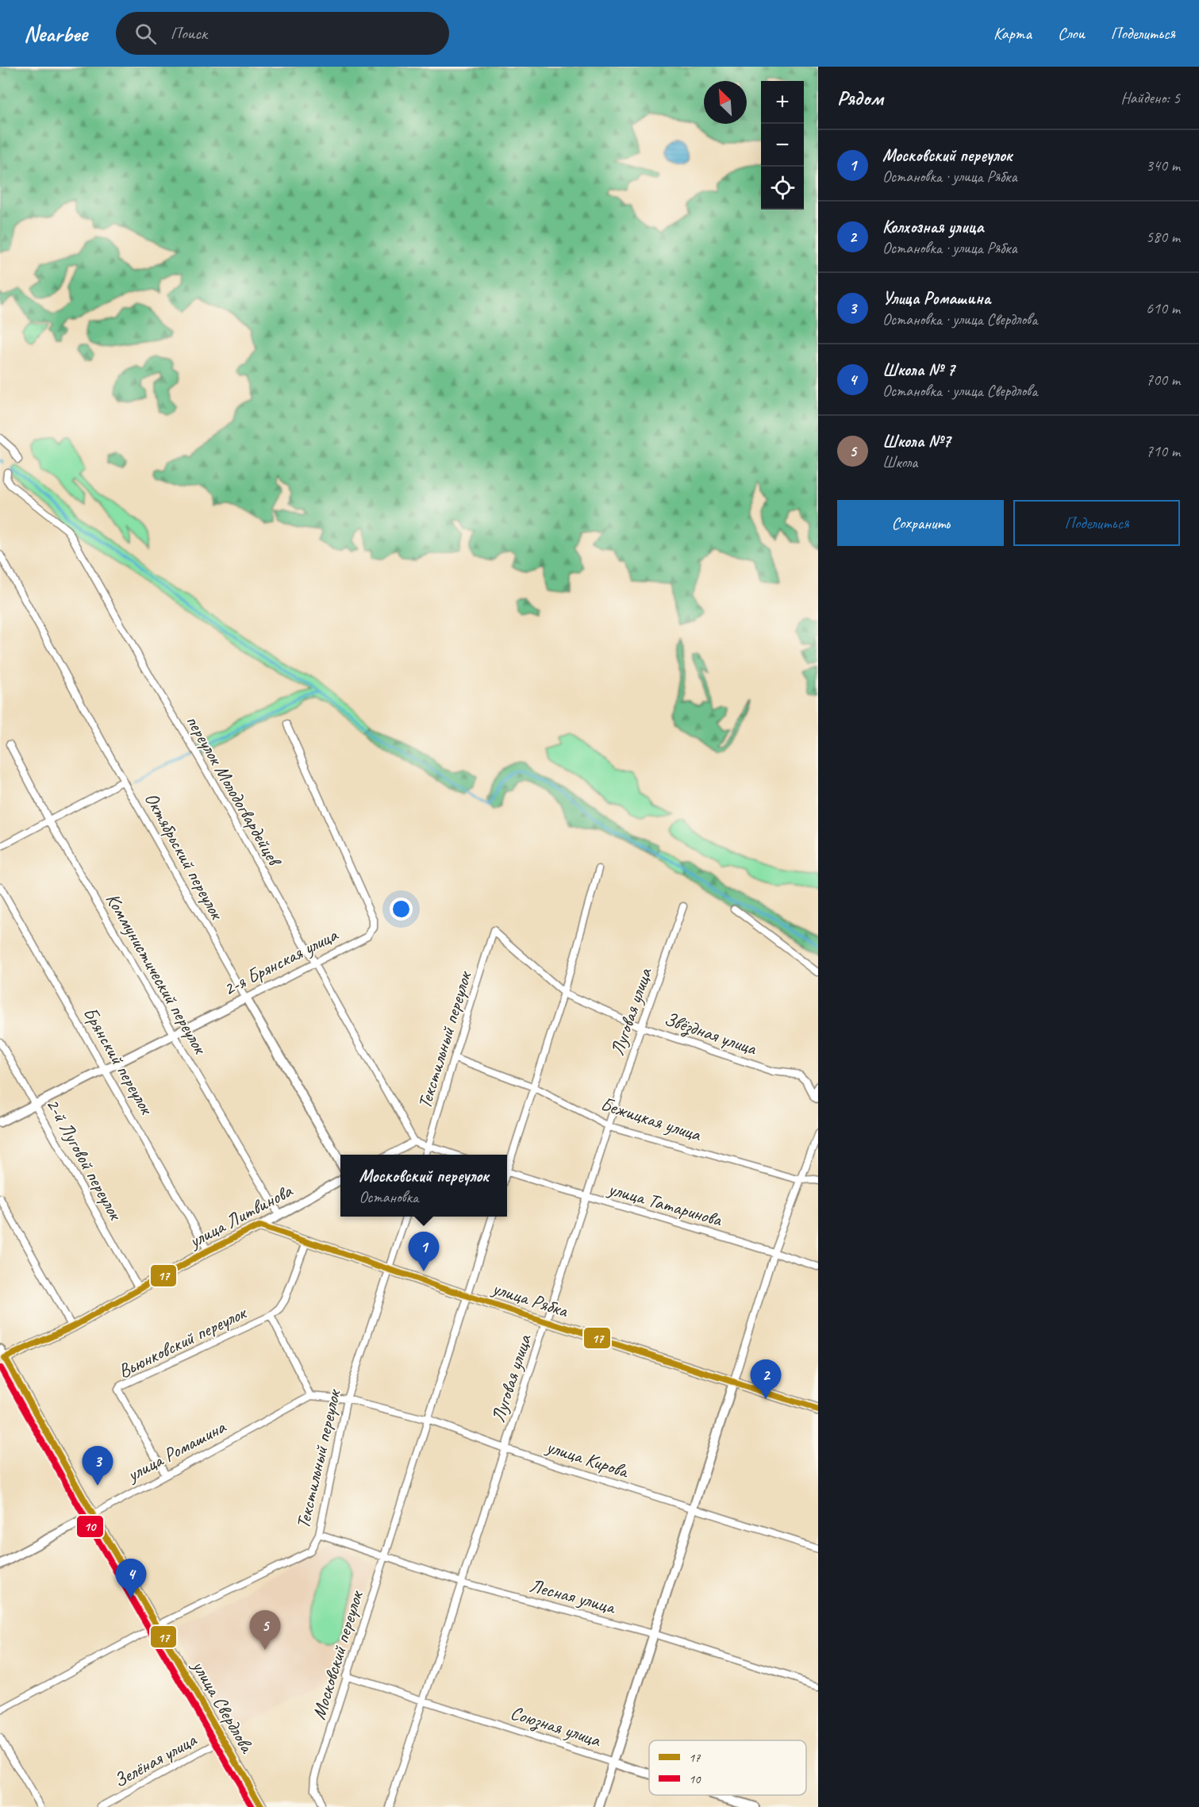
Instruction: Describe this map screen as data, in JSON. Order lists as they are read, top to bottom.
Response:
{
  "streets": {
    "main road": ["улица Литвинова", "улица Рябка", "улица Свердлова"],
    "street": [
      "переулок Молодогвардейцев",
      "Октябрьский переулок",
      "2-я Брянская улица",
      "Коммунистический переулок",
      "Луговая улица",
      "Звёздная улица",
      "Текстильный переулок",
      "Брянский переулок",
      "Бежицкая улица",
      "2-й Луговой переулок",
      "улица Татаринова",
      "Вьюнковский переулок",
      "улица Ромашина",
      "улица Кирова",
      "Лесная улица",
      "Московский переулок",
      "Союзная улица",
      "Зелёная улица"
    ]
  },
  "crossings": [
    ["переулок Молодогвардейцев", "2-я Брянская улица"],
    ["Октябрьский переулок", "2-я Брянская улица"],
    ["2-я Брянская улица", "Коммунистический переулок"],
    ["2-я Брянская улица", "Брянский переулок"],
    ["2-я Брянская улица", "2-й Луговой переулок"],
    ["Коммунистический переулок", "улица Литвинова"],
    ["Луговая улица", "Звёздная улица"],
    ["Луговая улица", "Бежицкая улица"],
    ["Луговая улица", "улица Татаринова"],
    ["Луговая улица", "улица Рябка"],
    ["Луговая улица", "улица Кирова"],
    ["Луговая улица", "Лесная улица"],
    ["Луговая улица", "Союзная улица"],
    ["Звёздная улица", "Текстильный переулок"],
    ["Текстильный переулок", "Бежицкая улица"],
    ["Текстильный переулок", "улица Рябка"],
    ["Текстильный переулок", "улица Кирова"],
    ["Текстильный переулок", "Лесная улица"],
    ["Текстильный переулок", "улица Свердлова"],
    ["Брянский переулок", "улица Литвинова"],
    ["2-й Луговой переулок", "улица Литвинова"],
    ["улица Литвинова", "улица Рябка"],
    ["улица Литвинова", "улица Свердлова"],
    ["улица Рябка", "Вьюнковский переулок"],
    ["улица Рябка", "Московский переулок"],
    ["Вьюнковский переулок", "улица Ромашина"],
    ["улица Ромашина", "улица Свердлова"],
    ["улица Кирова", "Московский переулок"],
    ["Лесная улица", "Московский переулок"],
    ["Московский переулок", "Союзная улица"],
    ["улица Свердлова", "Зелёная улица"]
  ],
  "lines": ["transit line 17", "transit line 10"],
  "legend": ["17", "10"],
  "north": "top left",
  "page": {
    "header": "Nearbee",
    "search": "Поиск",
    "nav": ["Карта", "Слои", "Поделиться"],
    "heading": ["Рядом", "Найдено: 5"],
    "map_buttons": ["+", "−"],
    "list": [
      {
        "mark": "1",
        "name": "Московский переулок",
        "note": "Остановка · улица Рябка",
        "value": "340 m"
      },
      {
        "mark": "2",
        "name": "Колхозная улица",
        "note": "Остановка · улица Рябка",
        "value": "580 m"
      },
      {
        "mark": "3",
        "name": "Улица Ромашина",
        "note": "Остановка · улица Свердлова",
        "value": "610 m"
      },
      {
        "mark": "4",
        "name": "Школа № 7",
        "note": "Остановка · улица Свердлова",
        "value": "700 m"
      },
      {
        "mark": "5",
        "name": "Школа №7",
        "note": "Школа",
        "value": "710 m"
      }
    ],
    "buttons": ["Сохранить", "Поделиться"],
    "popup": ["Московский переулок", "Остановка"],
    "pins": [
      "1",
      "2",
      "3",
      "4",
      "5"
    ]
  }
}
